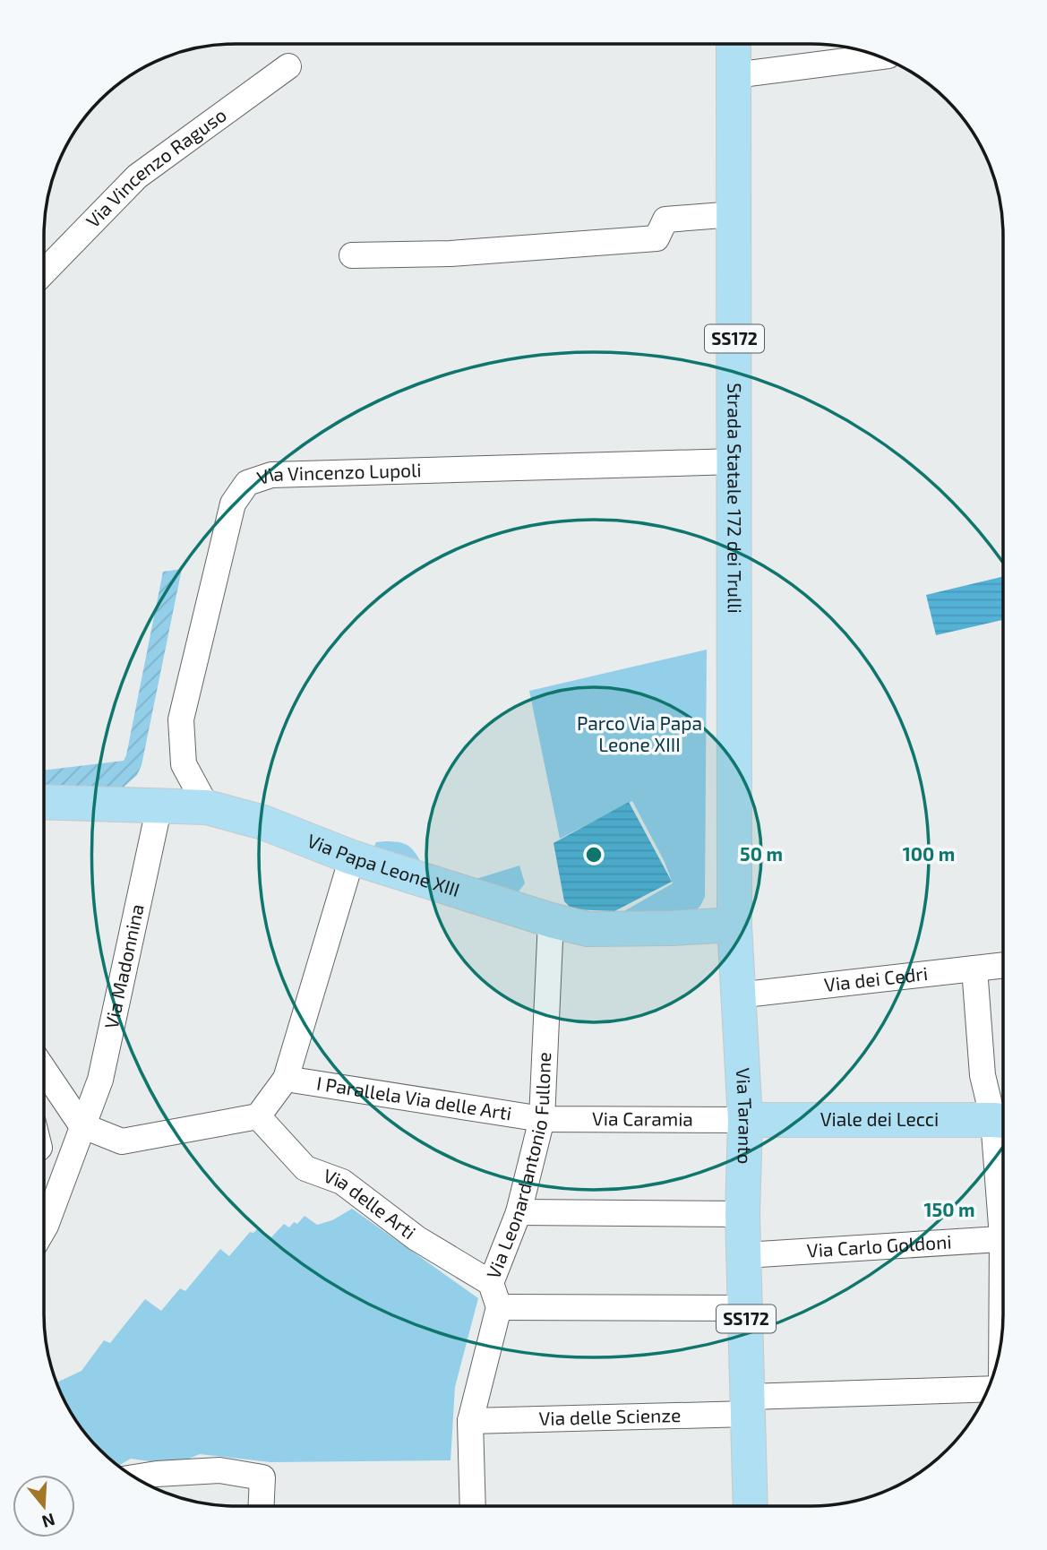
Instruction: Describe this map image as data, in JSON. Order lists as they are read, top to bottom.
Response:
{
  "streets": {
    "main road": [
      "SS172",
      "Strada Statale 172 dei Trulli",
      "Via Papa Leone XIII",
      "Via Taranto",
      "Viale dei Lecci"
    ],
    "street": [
      "Via Vincenzo Raguso",
      "Via Vincenzo Lupoli",
      "Via Madonnina",
      "Via dei Cedri",
      "I Parallela Via delle Arti",
      "Via Caramia",
      "Via Leonardantonio Fullone",
      "Via delle Arti",
      "Via Carlo Goldoni",
      "Via delle Scienze"
    ]
  },
  "crossings": [
    ["Via Vincenzo Lupoli", "Strada Statale 172 dei Trulli"],
    ["Via Vincenzo Lupoli", "Via Papa Leone XIII"],
    ["Strada Statale 172 dei Trulli", "Via Papa Leone XIII"],
    ["Strada Statale 172 dei Trulli", "Via Taranto"],
    ["Via Papa Leone XIII", "Via Madonnina"],
    ["Via Papa Leone XIII", "Via Taranto"],
    ["Via Papa Leone XIII", "Via Leonardantonio Fullone"],
    ["Via dei Cedri", "Via Taranto"],
    ["I Parallela Via delle Arti", "Via Caramia"],
    ["I Parallela Via delle Arti", "Via Leonardantonio Fullone"],
    ["Via Taranto", "Via Caramia"],
    ["Via Taranto", "Viale dei Lecci"],
    ["Via Taranto", "Via Carlo Goldoni"],
    ["Via Taranto", "Via delle Scienze"],
    ["Via Caramia", "Viale dei Lecci"],
    ["Via Caramia", "Via Leonardantonio Fullone"],
    ["Via Leonardantonio Fullone", "Via delle Arti"],
    ["Via Leonardantonio Fullone", "Via delle Scienze"]
  ],
  "parks": ["Parco Via Papa Leone XIII"],
  "north": "bottom",
  "rings": ["50 m", "100 m", "150 m"]
}
